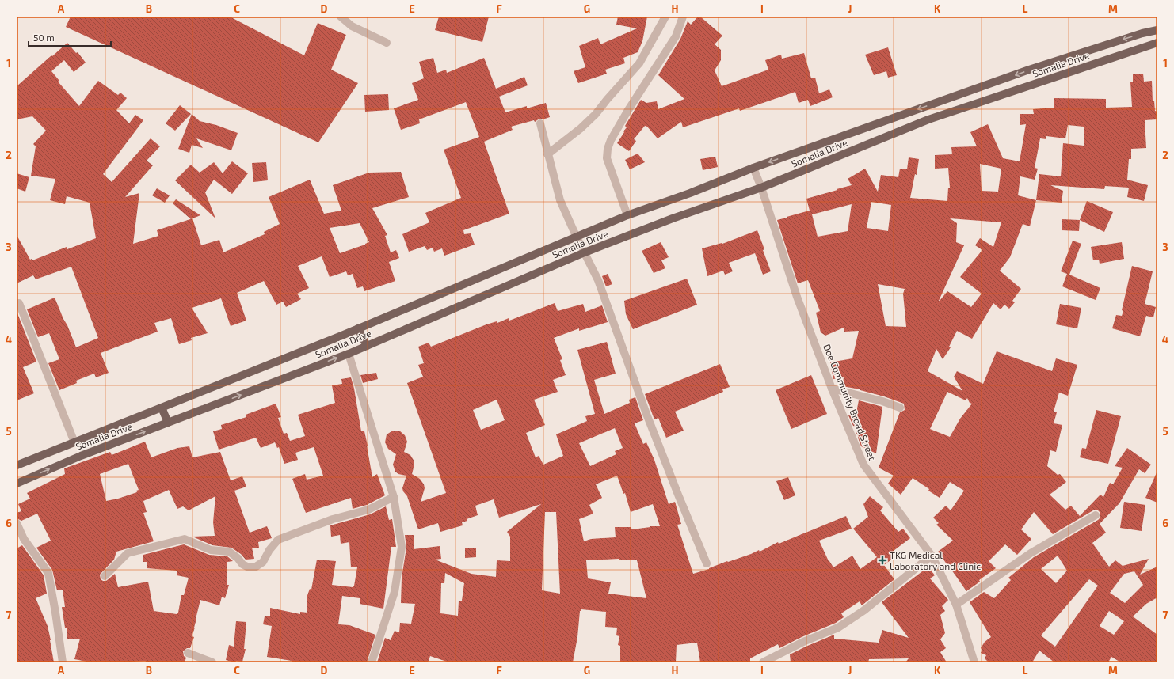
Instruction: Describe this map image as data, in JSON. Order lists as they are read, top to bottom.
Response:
{
  "streets": {
    "main road": ["Somalia Drive"],
    "street": ["Doe Community Broad Street"]
  },
  "crossings": [
    ["Somalia Drive", "Doe Community Broad Street"]
  ],
  "places": {
    "health": ["TKG Medical Laboratory and Clinic"]
  },
  "scale_bar": "50 m",
  "grid": {
    "columns": [
      "A",
      "B",
      "C",
      "D",
      "E",
      "F",
      "G",
      "H",
      "I",
      "J",
      "K",
      "L",
      "M"
    ],
    "rows": [
      "1",
      "2",
      "3",
      "4",
      "5",
      "6",
      "7"
    ]
  }
}
